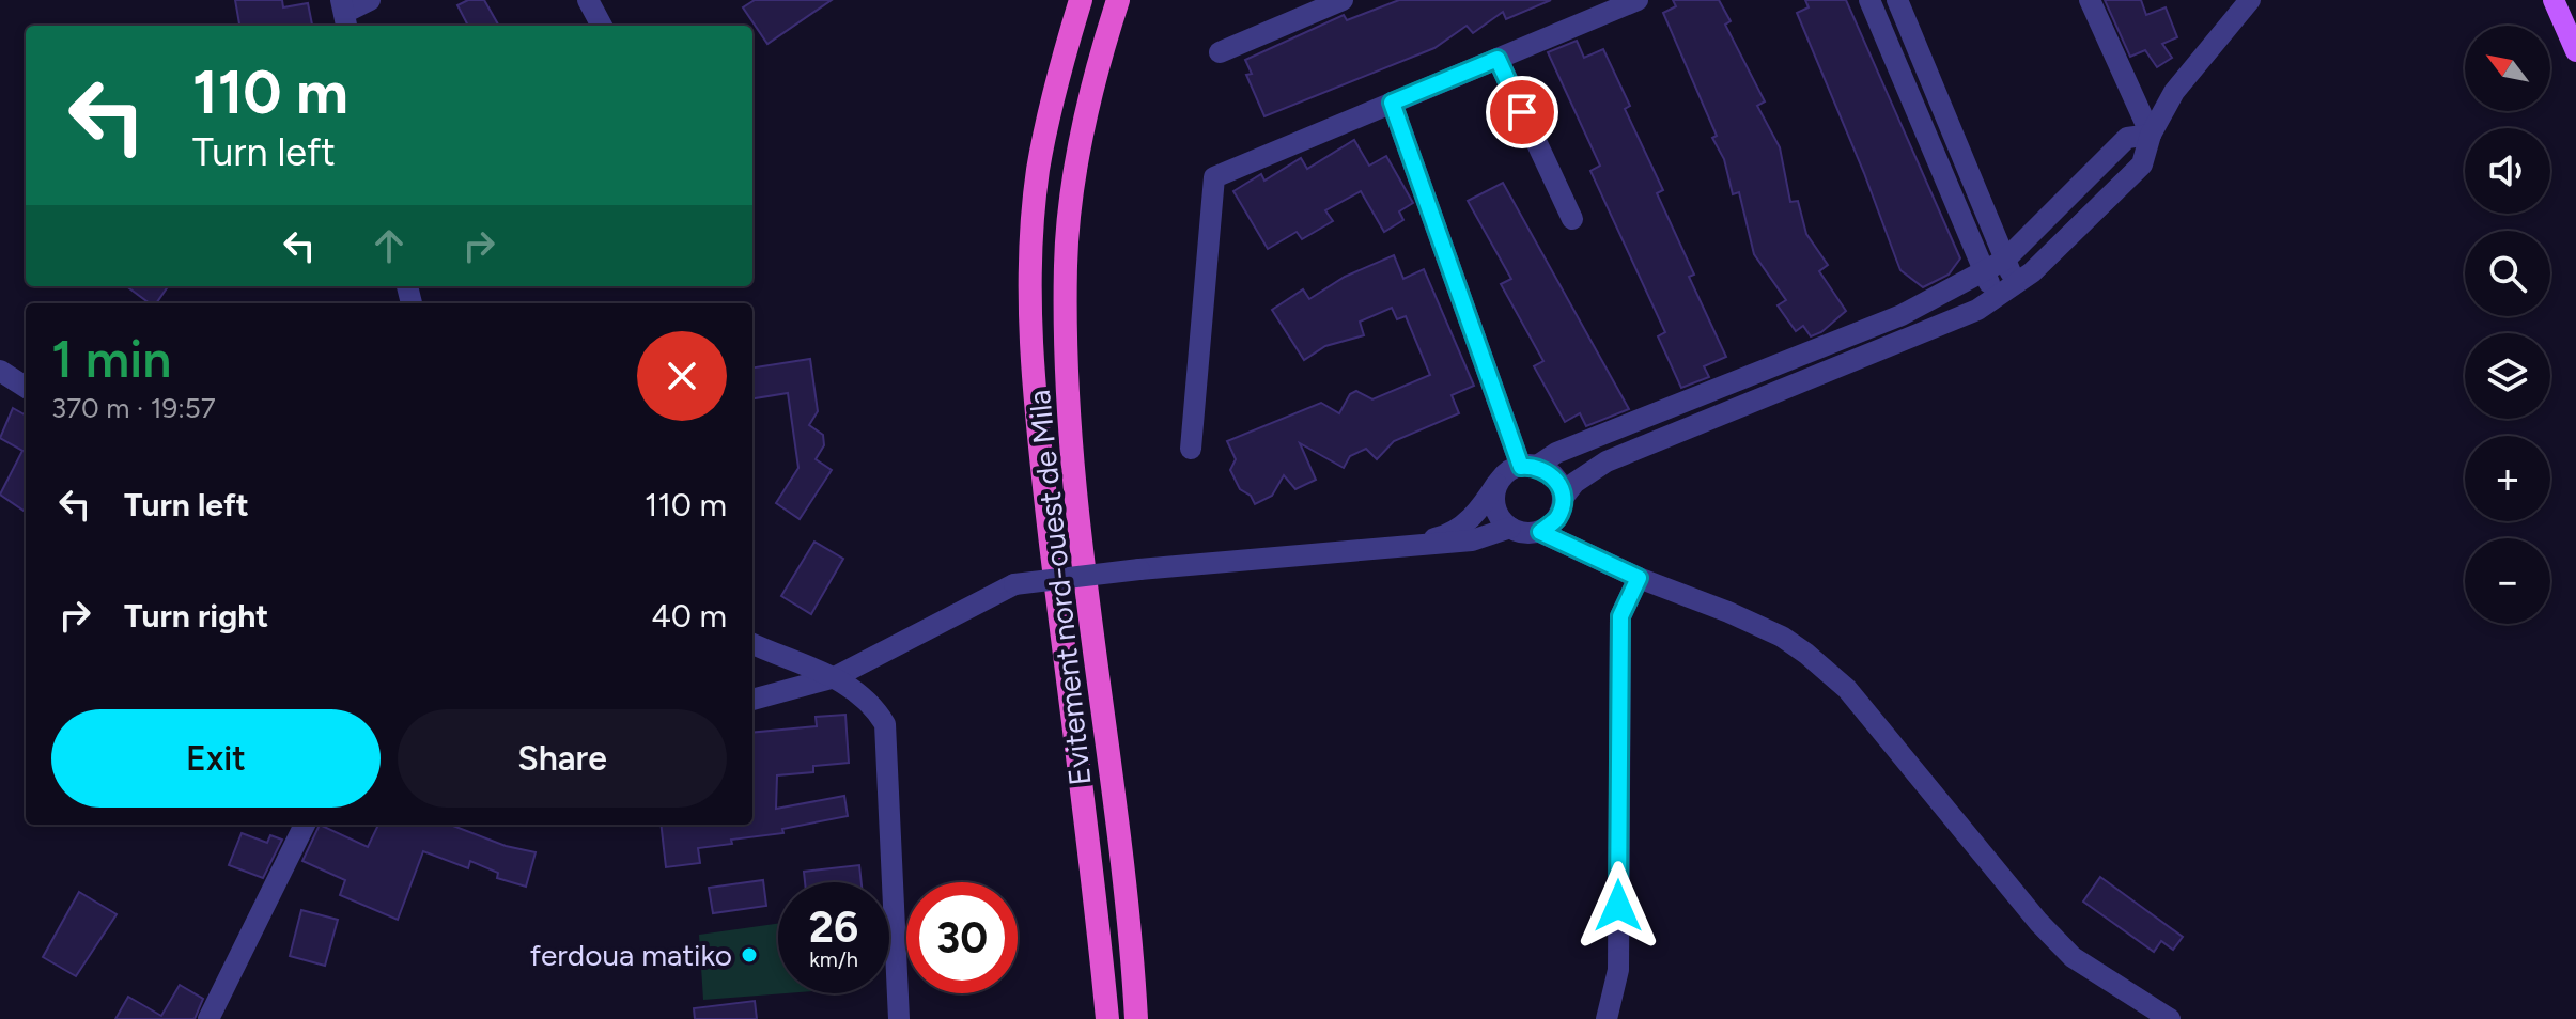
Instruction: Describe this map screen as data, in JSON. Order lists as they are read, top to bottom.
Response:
{
  "streets": {
    "highway": ["Evitement nord-ouest de Mila"]
  },
  "places": ["ferdoua matiko"],
  "north": "top left",
  "page": {
    "map_buttons": ["+", "−"],
    "turn": ["110 m", "Turn left"],
    "heading": ["1 min", "370 m · 19:57"],
    "list": [
      {
        "name": "Turn left",
        "value": "110 m"
      },
      {
        "name": "Turn right",
        "value": "40 m"
      }
    ],
    "buttons": ["Exit", "Share"],
    "speed": "26 km/h",
    "limit": "30"
  }
}
